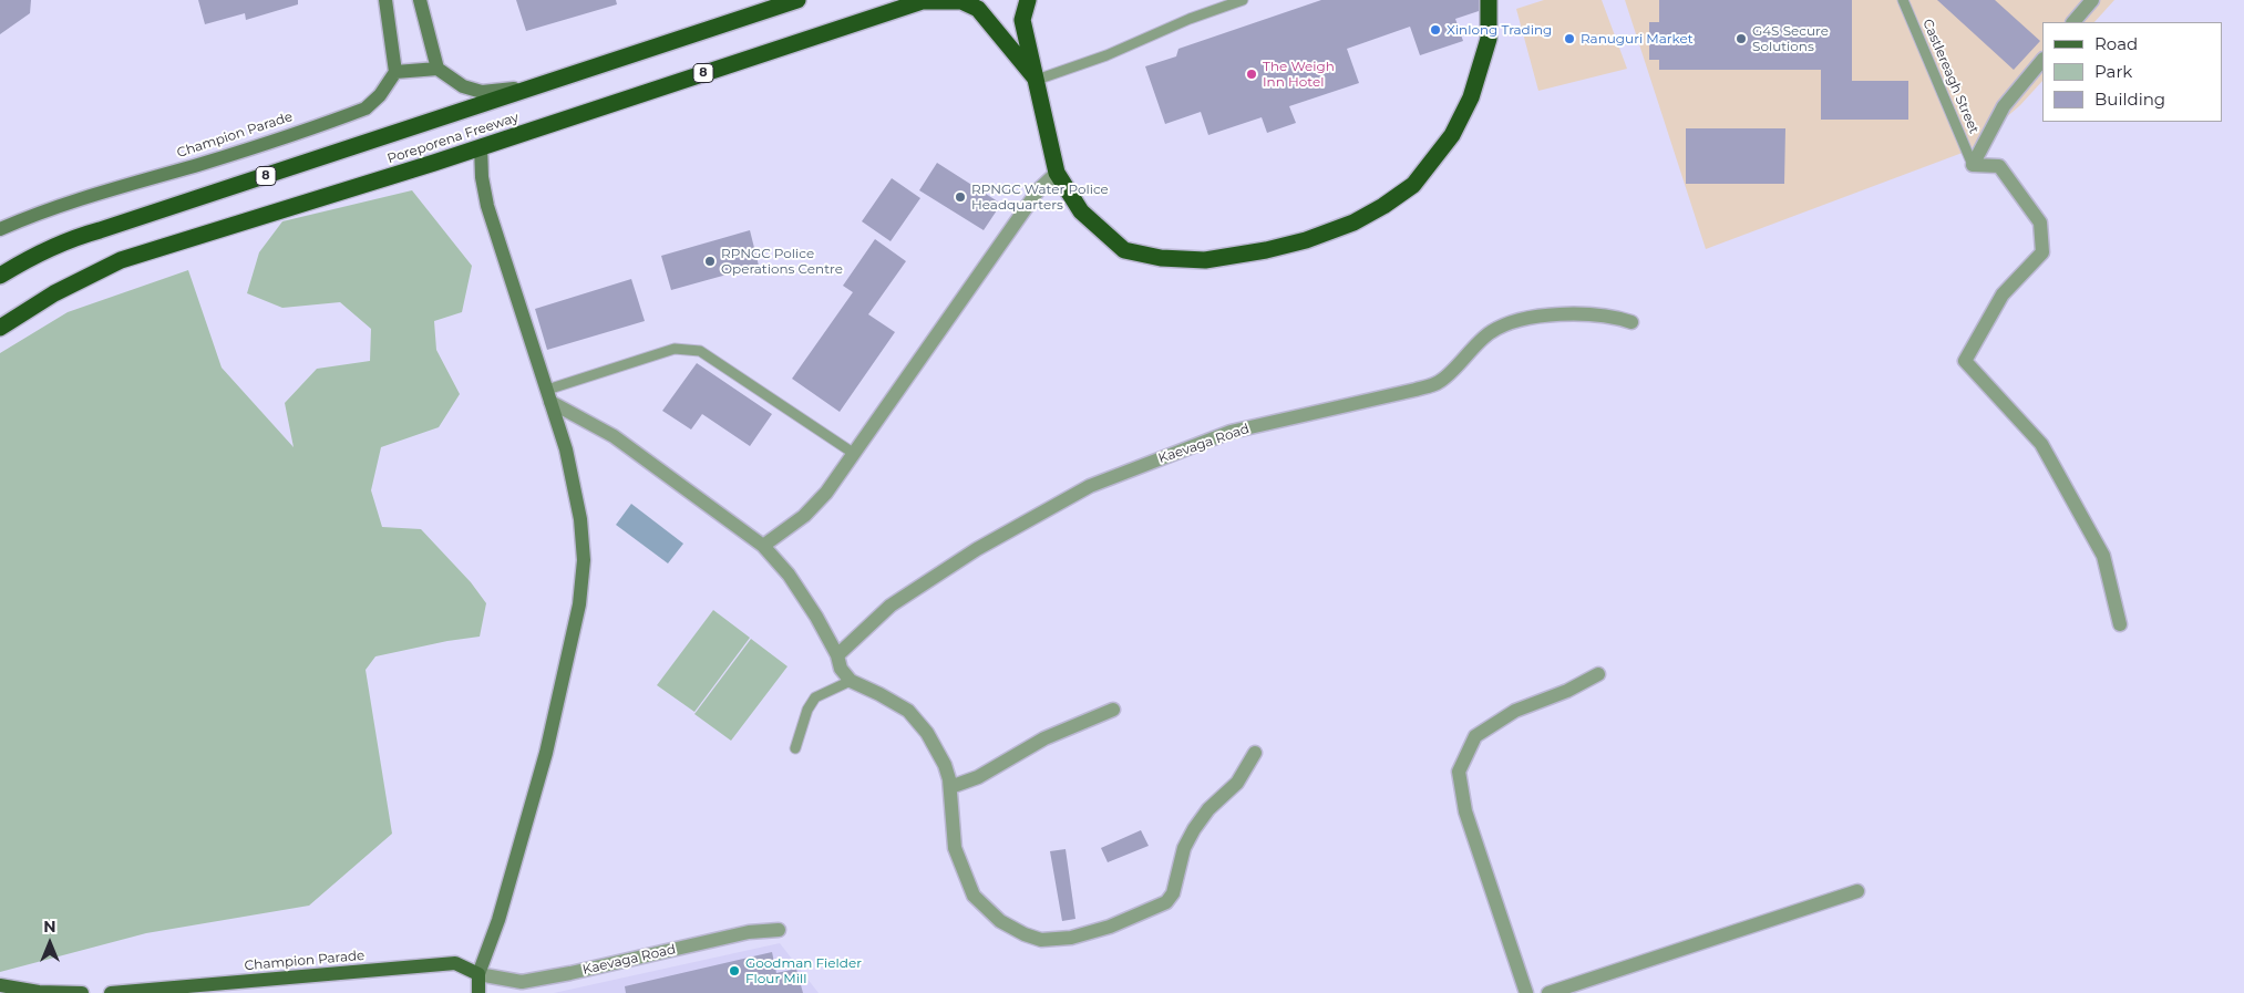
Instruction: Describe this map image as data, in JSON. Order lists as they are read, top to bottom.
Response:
{
  "streets": {
    "highway": ["8", "Poreporena Freeway"],
    "main road": ["Champion Parade"],
    "street": ["Kaevaga Road"],
    "lane": ["Castlereagh Street"]
  },
  "crossings": [
    ["Champion Parade", "Kaevaga Road"]
  ],
  "places": [
    "Xinlong Trading",
    "Ranuguri Market",
    "G4S Secure Solutions",
    "The Weigh Inn Hotel",
    "RPNGC Water Police Headquarters",
    "RPNGC Police Operations Centre",
    "Goodman Fielder Flour Mill"
  ],
  "legend": ["Road", "Park", "Building"],
  "north": "top"
}
